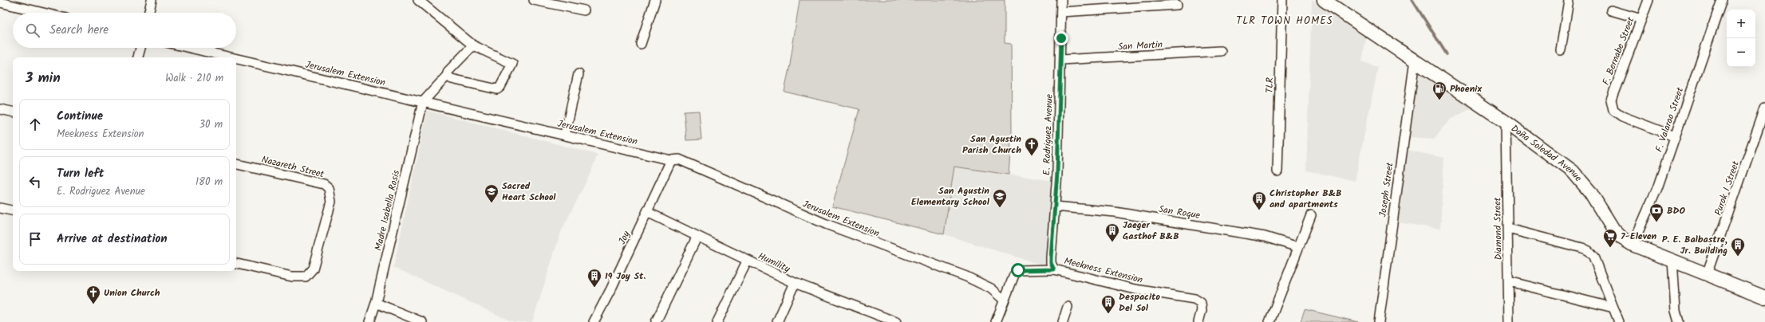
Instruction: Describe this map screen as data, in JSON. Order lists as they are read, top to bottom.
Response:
{
  "streets": {
    "main road": ["Doña Soledad Avenue"],
    "street": [
      "San Martin",
      "F. Bernabe Street",
      "Jerusalem Extension",
      "TLR",
      "F. Valarao Street",
      "E. Rodriguez Avenue",
      "Nazareth Street",
      "Purok 1 Street",
      "Joseph Street",
      "Madre Isabella Rosis",
      "San Roque",
      "Diamond Street",
      "Joy",
      "Humility",
      "Meekness Extension"
    ]
  },
  "crossings": [
    ["San Martin", "E. Rodriguez Avenue"],
    ["F. Bernabe Street", "F. Valarao Street"],
    ["Jerusalem Extension", "Madre Isabella Rosis"],
    ["Jerusalem Extension", "Joy"],
    ["Jerusalem Extension", "Meekness Extension"],
    ["F. Valarao Street", "Doña Soledad Avenue"],
    ["E. Rodriguez Avenue", "San Roque"],
    ["E. Rodriguez Avenue", "Meekness Extension"],
    ["Doña Soledad Avenue", "Purok 1 Street"],
    ["Doña Soledad Avenue", "Joseph Street"],
    ["Doña Soledad Avenue", "Diamond Street"],
    ["Joy", "Humility"]
  ],
  "districts": ["TLR TOWN HOMES"],
  "places": {
    "fuel station": ["Phoenix"],
    "church": ["San Agustin Parish Church", "Union Church"],
    "school or university": ["Sacred Heart School", "San Agustin Elementary School"],
    "building": [
      "Christopher B&B and apartments",
      "Jaeger Gasthof B&B",
      "P. E. Balbastre, Jr. Building",
      "19 Joy St.",
      "Despacito Del Sol"
    ],
    "bank": ["BDO"],
    "supermarket": ["7-Eleven"]
  },
  "page": {
    "map_buttons": ["+", "−"],
    "search": "Search here",
    "heading": ["3 min", "Walk · 210 m"],
    "list": [
      ["Continue", "Meekness Extension", "30 m"],
      ["Turn left", "E. Rodriguez Avenue", "180 m"],
      "Arrive at destination"
    ]
  }
}
